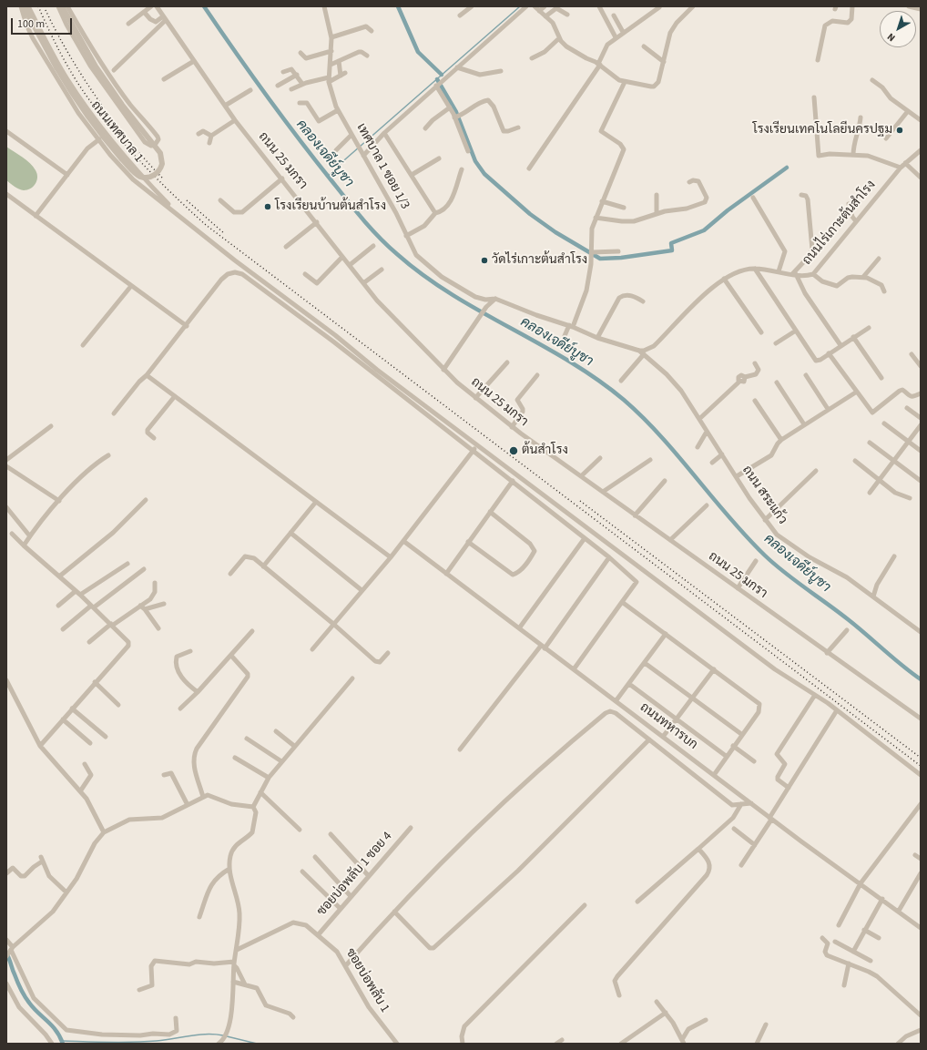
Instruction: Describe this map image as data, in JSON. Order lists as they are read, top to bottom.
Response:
{
  "streets": {
    "street": [
      "ถนนเทศบาล 1",
      "ถนน 25 มกรา",
      "เทศบาล 1 ซอย 1/3",
      "ถนนไร่เกาะต้นสำโรง",
      "ถนน สระแก้ว",
      "ถนนทหารบก",
      "ซอยบ่อพลับ 1 ซอย 4",
      "ซอยบ่อพลับ 1"
    ]
  },
  "crossings": [
    ["ถนนไร่เกาะต้นสำโรง", "ถนน สระแก้ว"],
    ["ซอยบ่อพลับ 1 ซอย 4", "ซอยบ่อพลับ 1"]
  ],
  "water": ["คลองเจดีย์บูชา"],
  "places": [
    "โรงเรียนเทคโนโลยีนครปฐม",
    "โรงเรียนบ้านต้นสำโรง",
    "วัดไร่เกาะต้นสำโรง",
    "ต้นสำโรง"
  ],
  "scale_bar": "100 m",
  "north": "bottom left"
}
